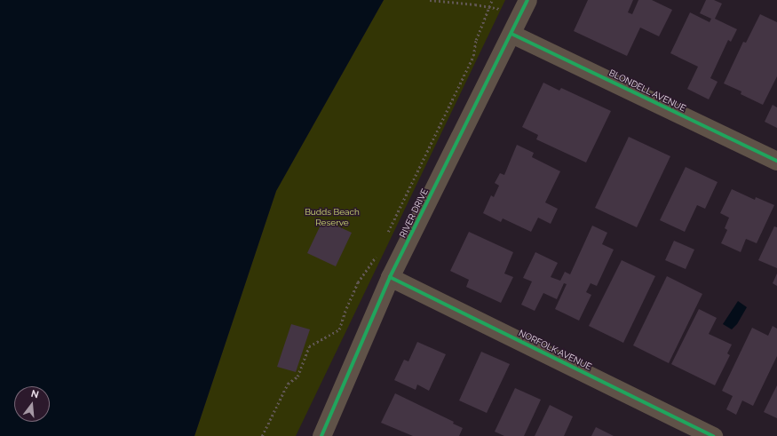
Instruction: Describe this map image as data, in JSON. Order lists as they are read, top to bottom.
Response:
{
  "streets": {
    "street": ["BLONDELL AVENUE", "RIVER DRIVE", "NORFOLK AVENUE"]
  },
  "crossings": [
    ["BLONDELL AVENUE", "RIVER DRIVE"],
    ["RIVER DRIVE", "NORFOLK AVENUE"]
  ],
  "parks": ["Budds Beach Reserve"],
  "north": "top"
}
